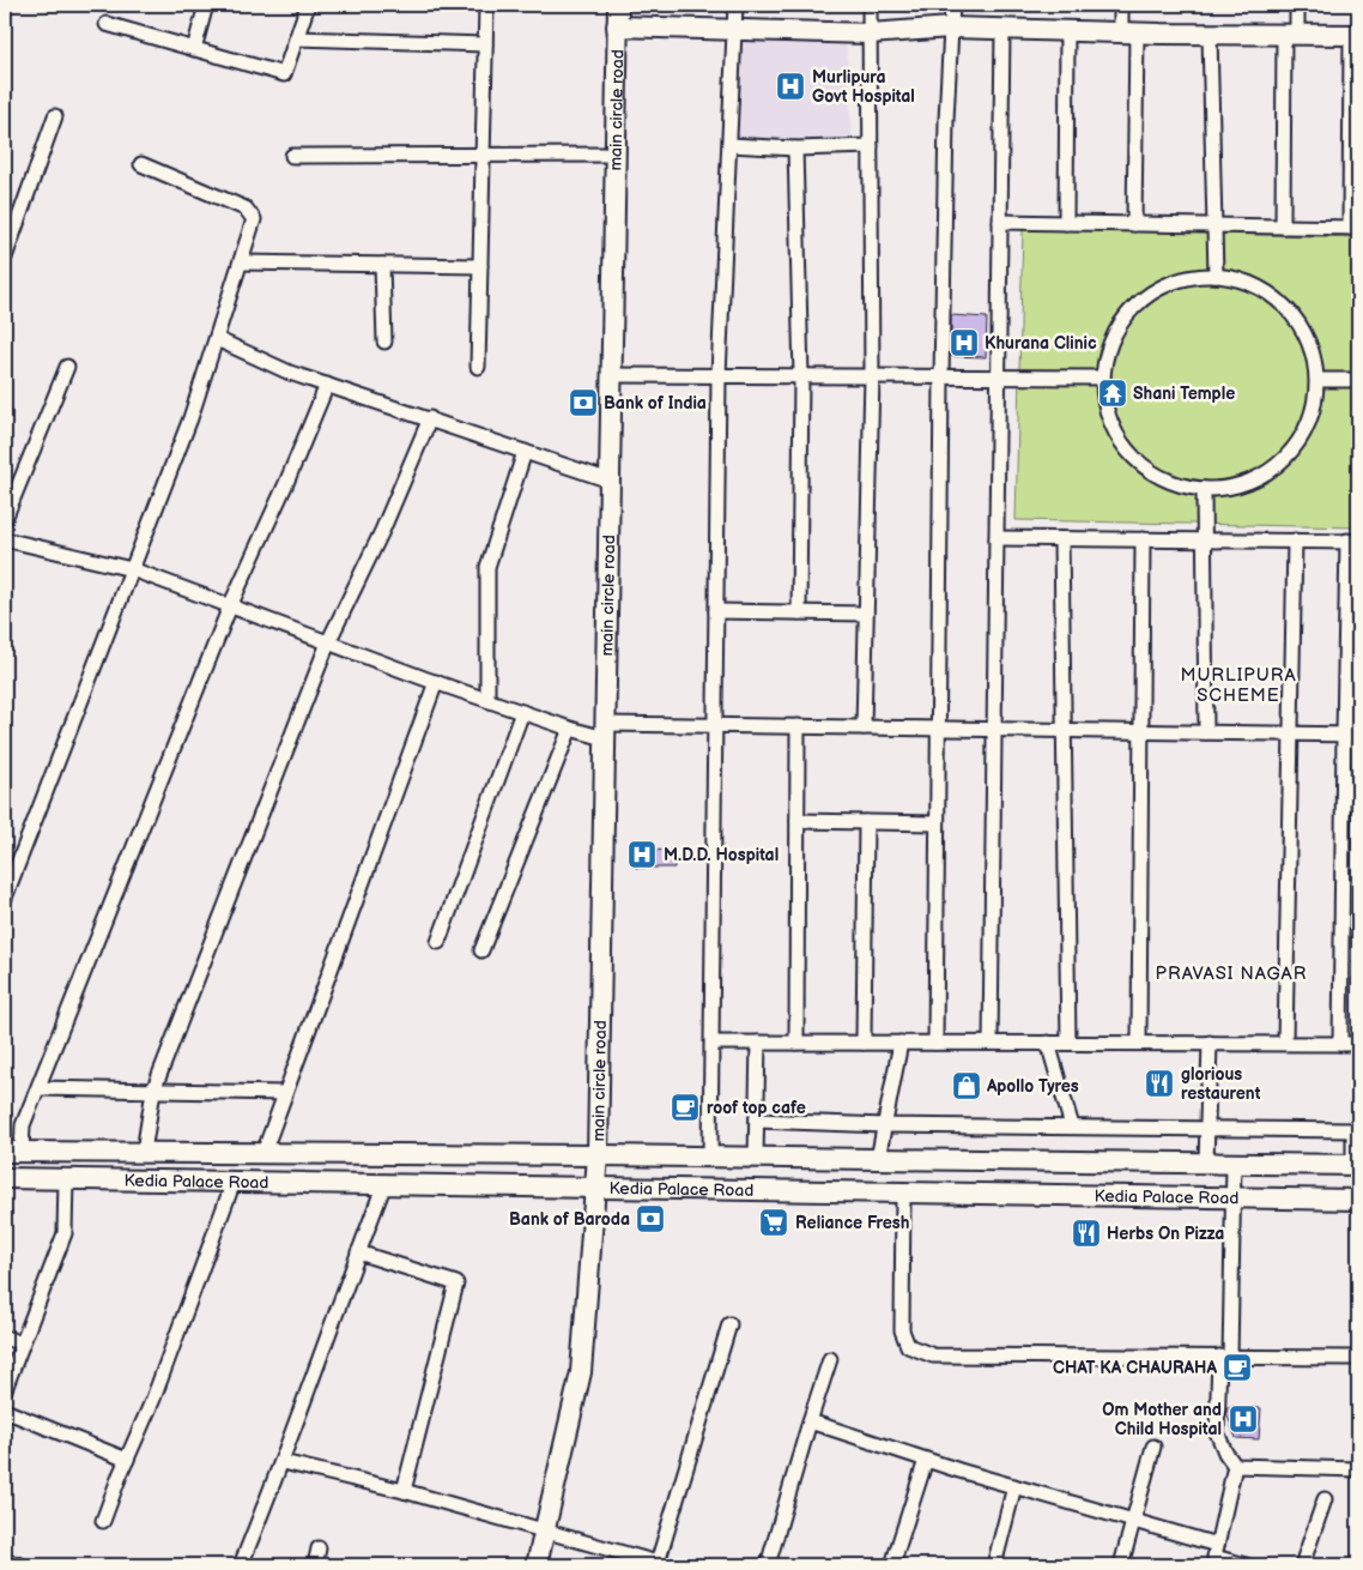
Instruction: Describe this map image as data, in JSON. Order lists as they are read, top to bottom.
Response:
{
  "streets": {
    "street": ["main circle road", "Kedia Palace Road"]
  },
  "crossings": [
    ["main circle road", "Kedia Palace Road"]
  ],
  "districts": ["MURLIPURA SCHEME", "PRAVASI NAGAR"],
  "places": {
    "hospital": [
      "Murlipura Govt Hospital",
      "Khurana Clinic",
      "M.D.D. Hospital",
      "Om Mother and Child Hospital"
    ],
    "temple": ["Shani Temple"],
    "bank": ["Bank of India", "Bank of Baroda"],
    "restaurant": ["glorious restaurent", "Herbs On Pizza"],
    "shop": ["Apollo Tyres"],
    "cafe": ["roof top cafe", "CHAT KA CHAURAHA"],
    "supermarket": ["Reliance Fresh"]
  }
}
